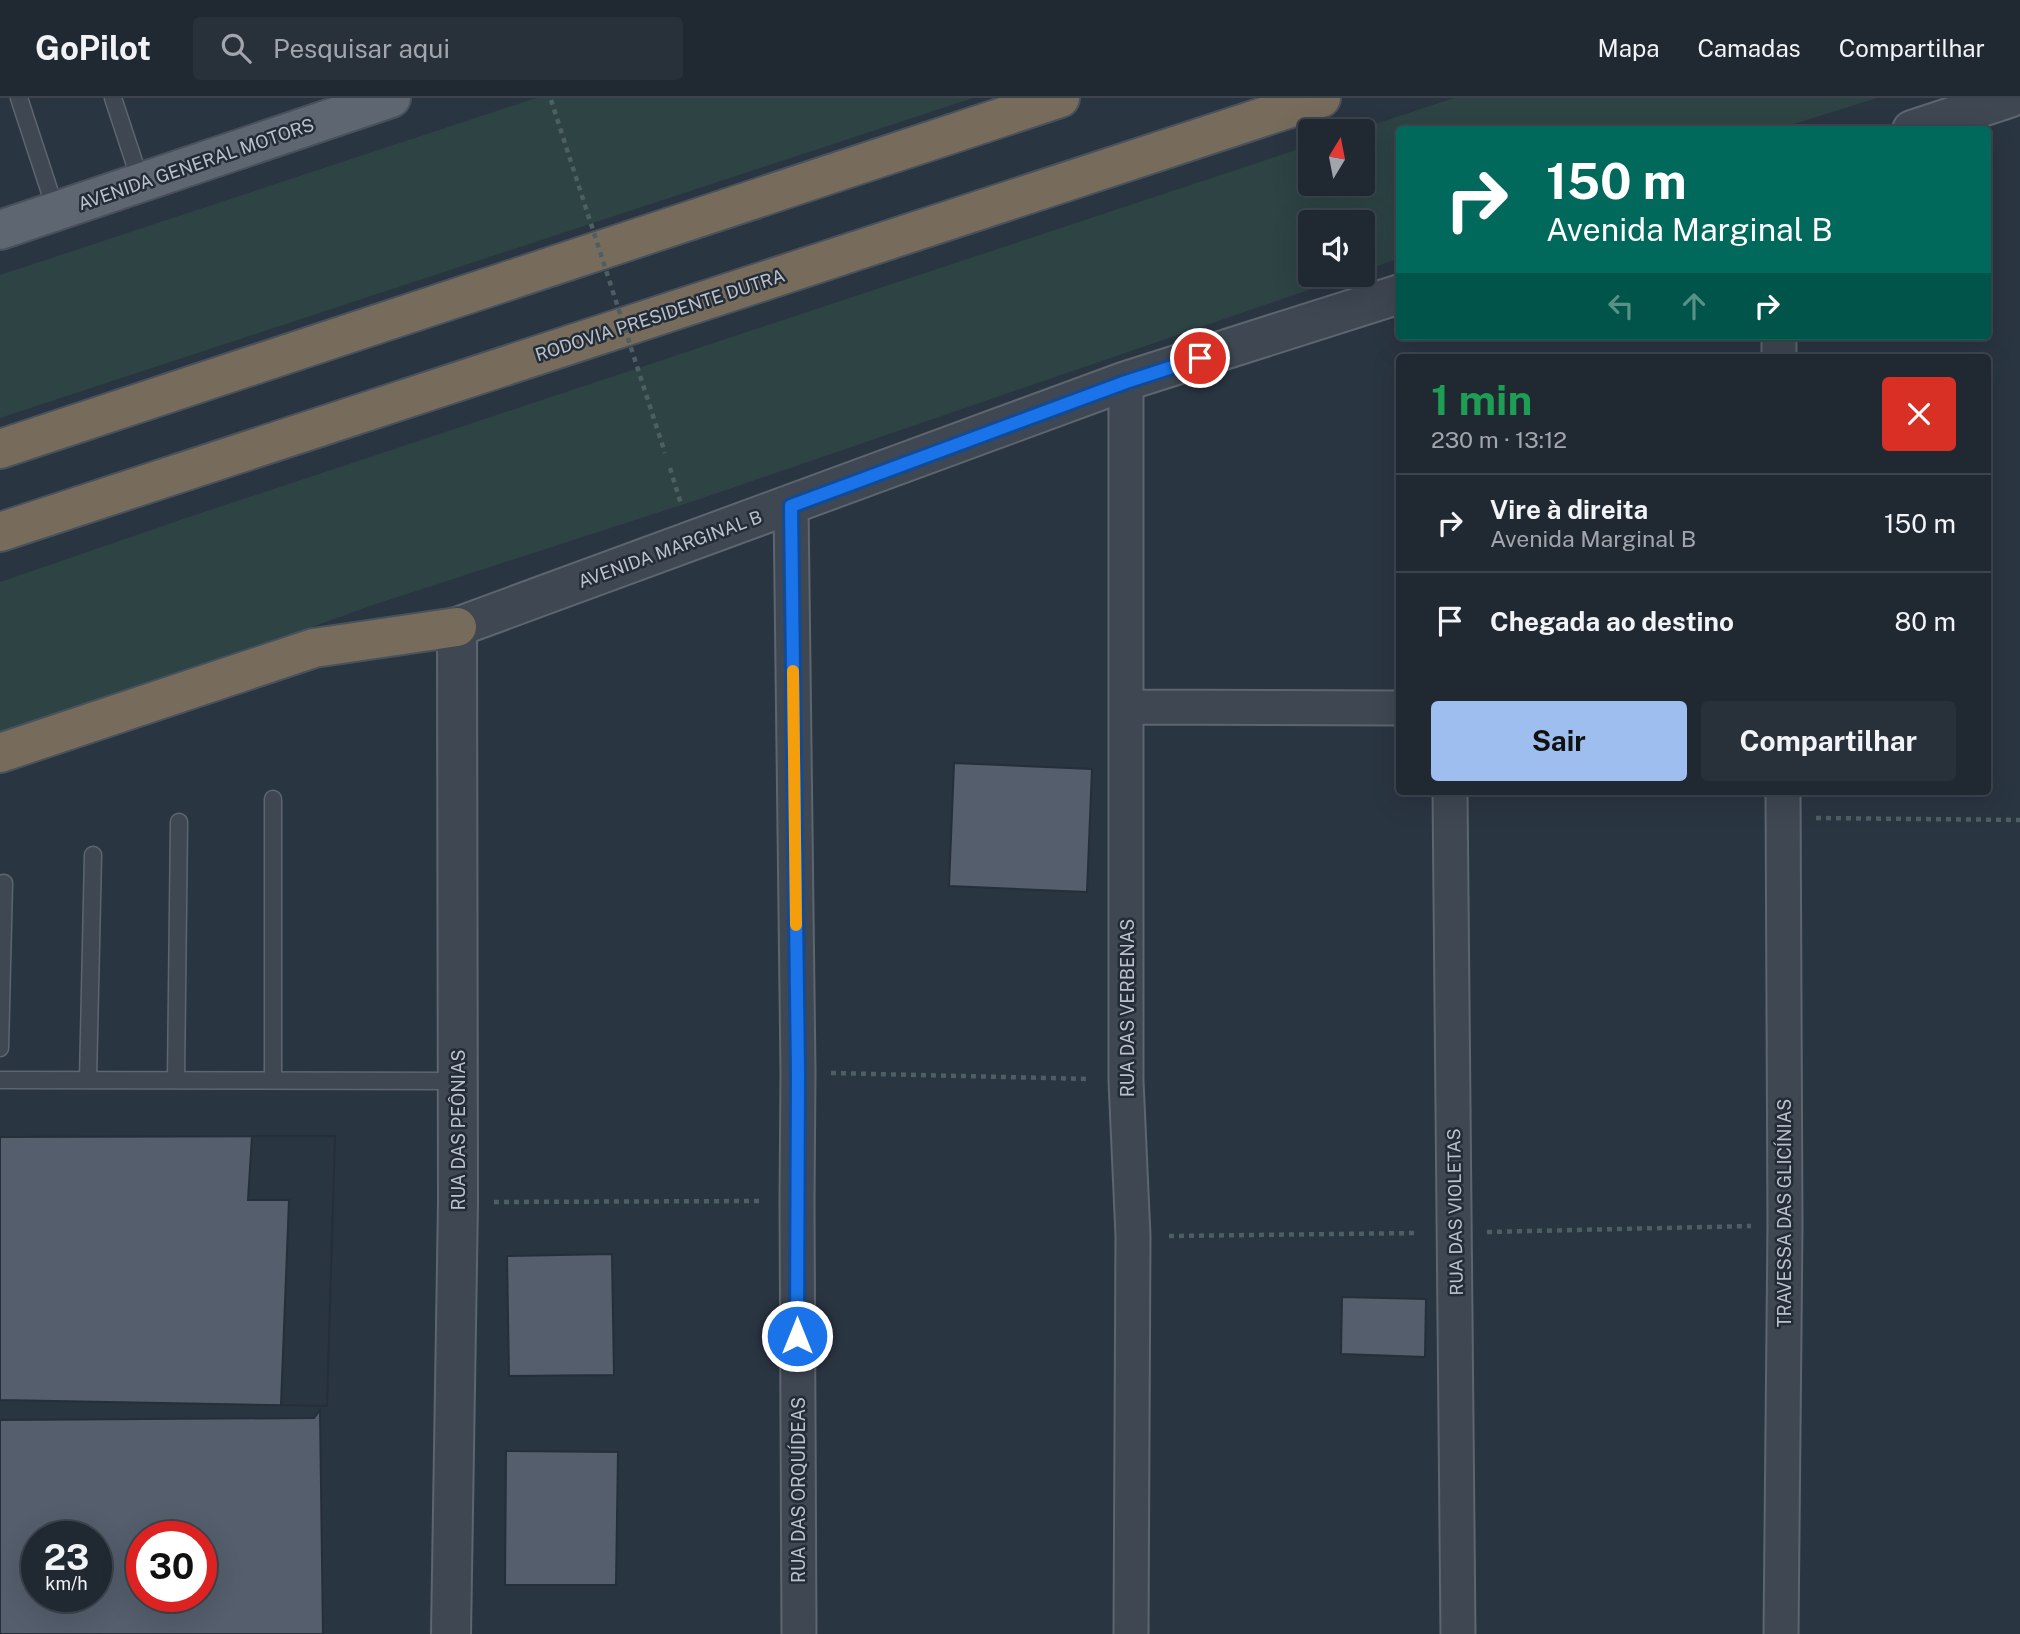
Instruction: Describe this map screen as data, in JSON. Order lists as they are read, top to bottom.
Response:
{
  "streets": {
    "highway": ["RODOVIA PRESIDENTE DUTRA"],
    "main road": ["AVENIDA GENERAL MOTORS"],
    "street": [
      "AVENIDA MARGINAL B",
      "RUA DAS VERBENAS",
      "RUA DAS PEÔNIAS",
      "RUA DAS VIOLETAS",
      "TRAVESSA DAS GLICÍNIAS",
      "RUA DAS ORQUÍDEAS"
    ]
  },
  "crossings": [
    ["AVENIDA MARGINAL B", "RUA DAS VERBENAS"],
    ["AVENIDA MARGINAL B", "RUA DAS PEÔNIAS"],
    ["AVENIDA MARGINAL B", "RUA DAS ORQUÍDEAS"]
  ],
  "north": "top",
  "page": {
    "header": "GoPilot",
    "search": "Pesquisar aqui",
    "nav": ["Mapa", "Camadas", "Compartilhar"],
    "turn": ["150 m", "Avenida Marginal B"],
    "heading": ["1 min", "230 m · 13:12"],
    "list": [
      {
        "name": "Vire à direita",
        "note": "Avenida Marginal B",
        "value": "150 m"
      },
      {
        "name": "Chegada ao destino",
        "value": "80 m"
      }
    ],
    "buttons": ["Sair", "Compartilhar"],
    "speed": "23 km/h",
    "limit": "30"
  }
}
